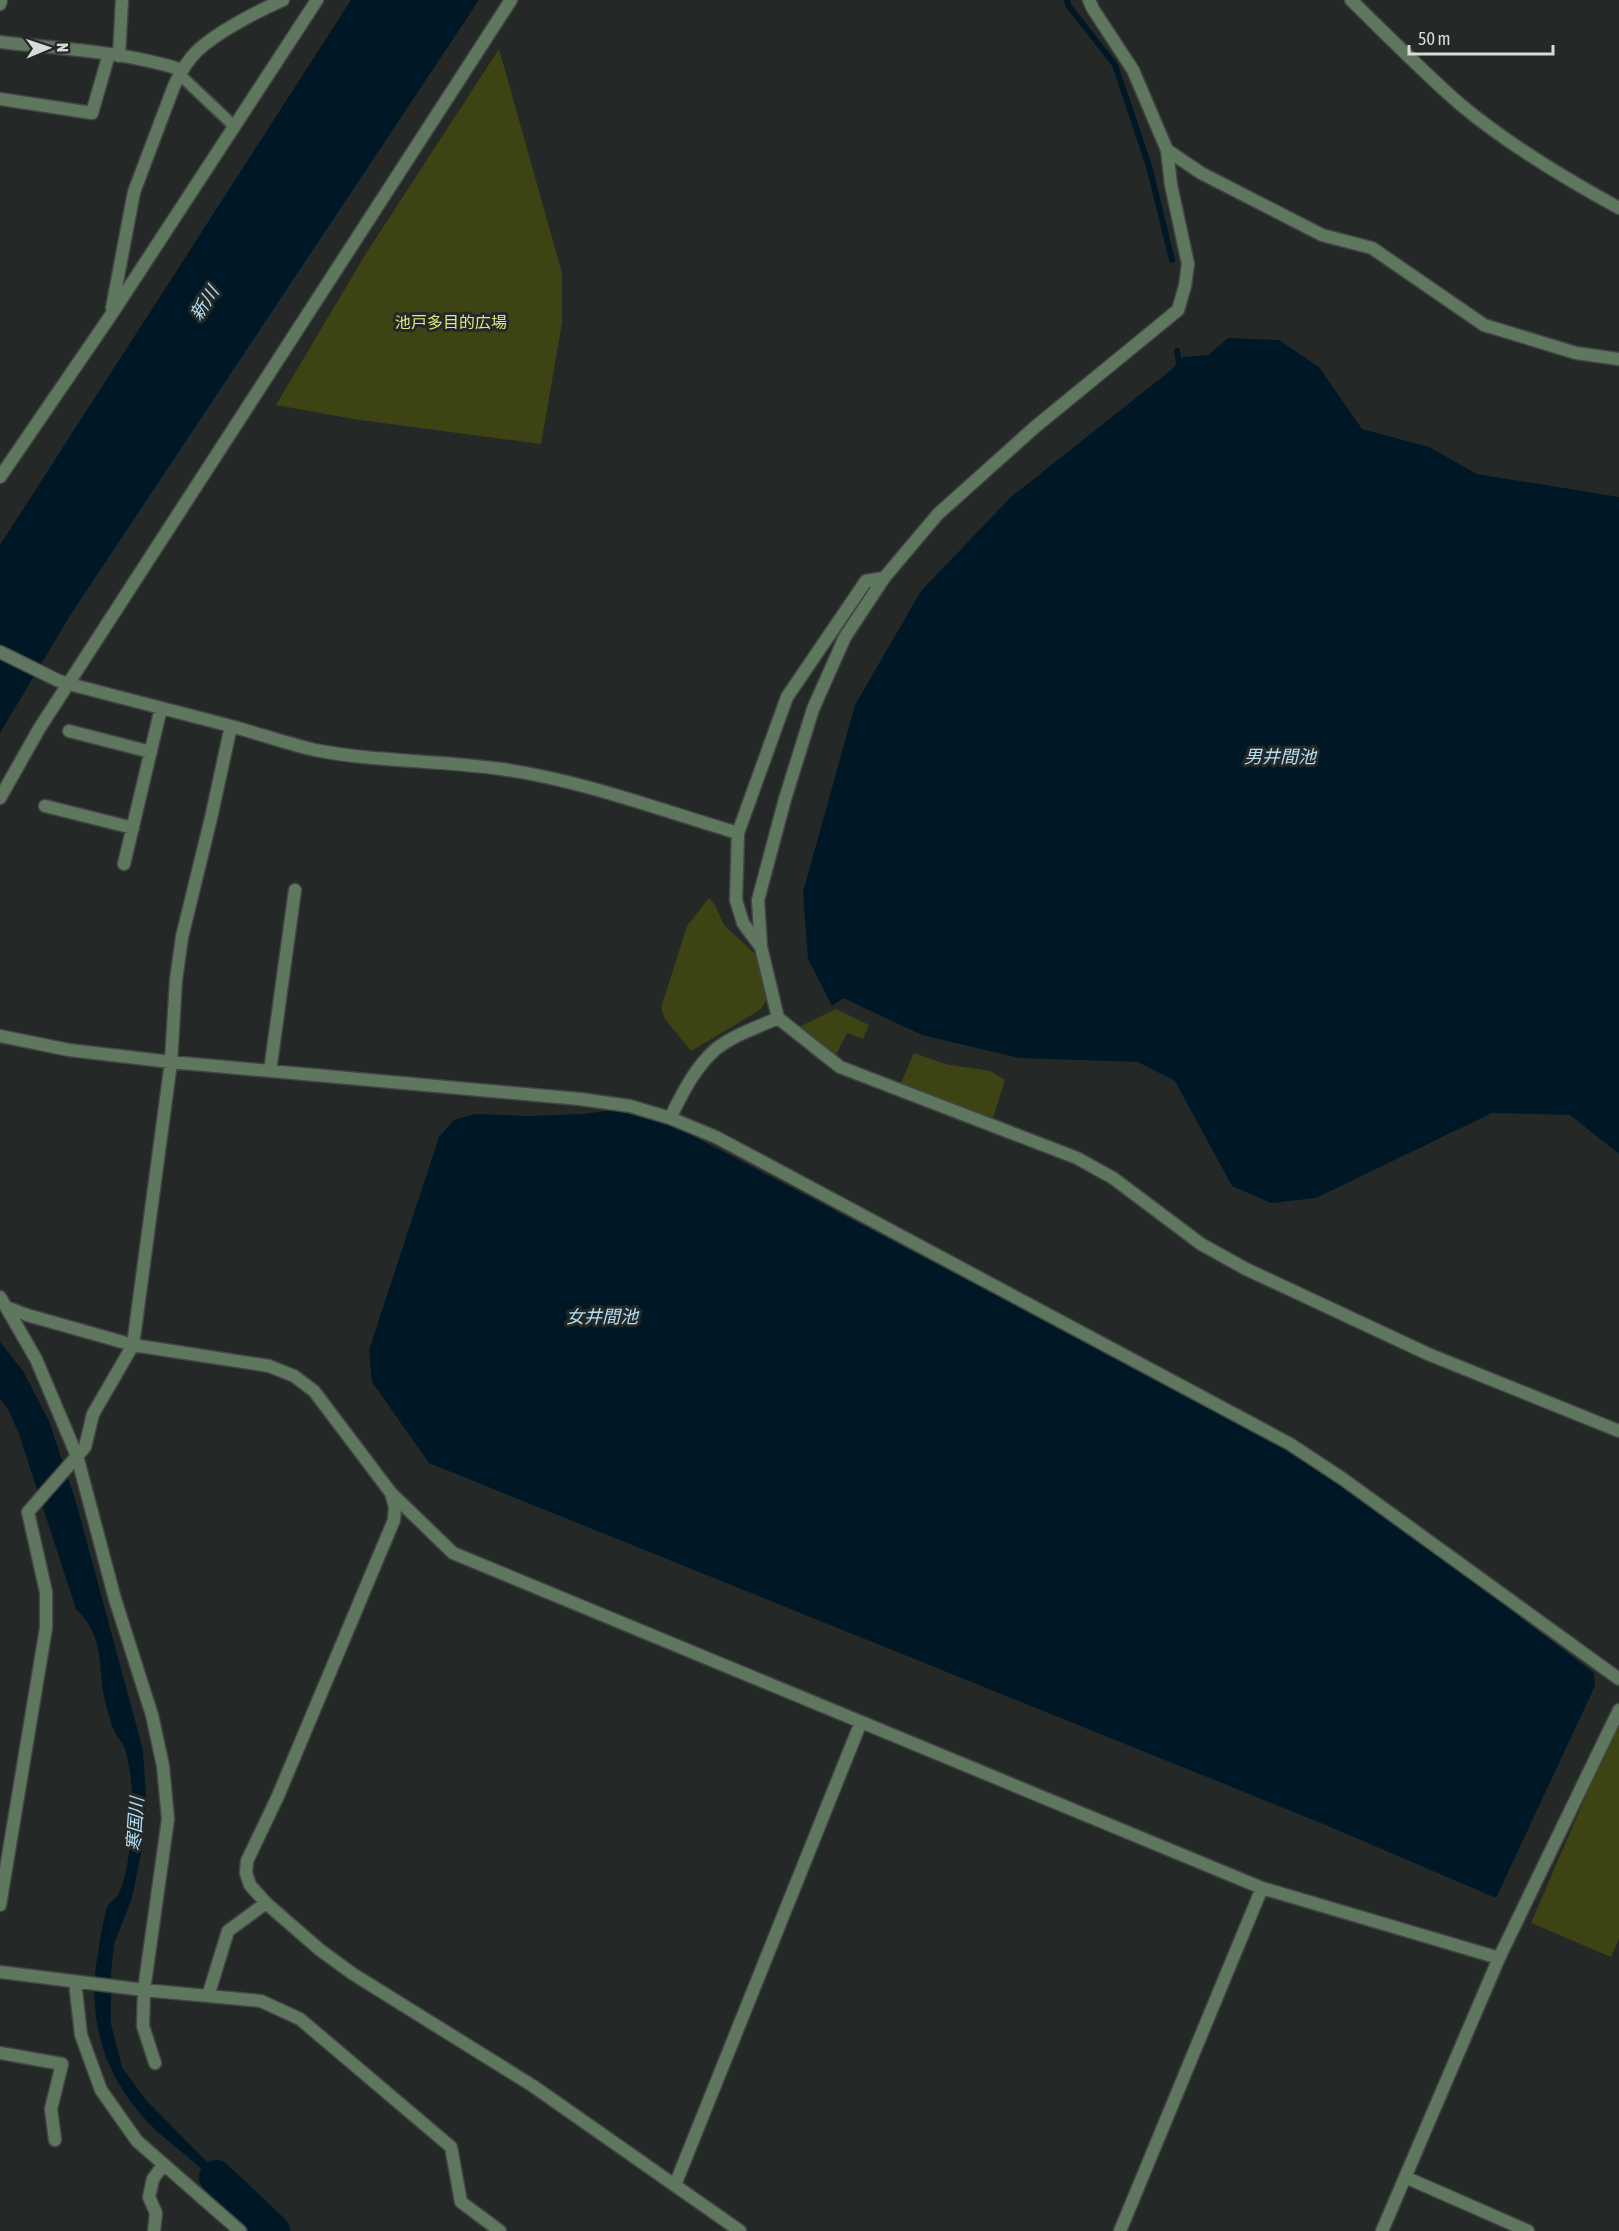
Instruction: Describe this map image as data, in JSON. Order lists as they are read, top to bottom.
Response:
{
  "water": [
    "新川",
    "男井間池",
    "女井間池",
    "寒国川"
  ],
  "parks": ["池戸多目的広場"],
  "scale_bar": "50 m",
  "north": "right"
}
